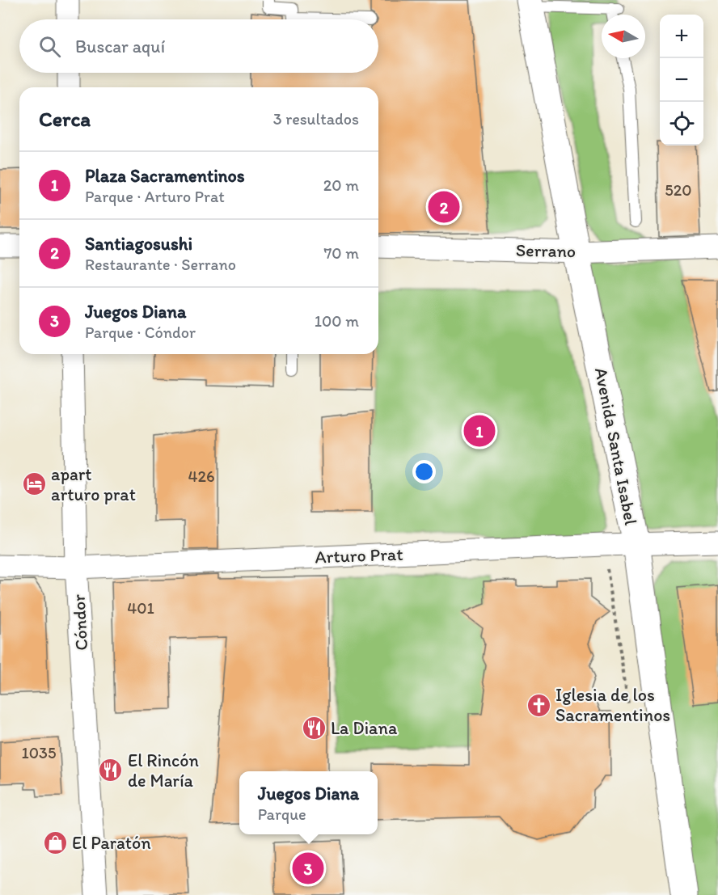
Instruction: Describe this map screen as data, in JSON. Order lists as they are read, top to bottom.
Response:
{
  "streets": {
    "main road": ["Avenida Santa Isabel"],
    "street": ["Serrano", "Arturo Prat", "Cóndor"]
  },
  "crossings": [
    ["Serrano", "Avenida Santa Isabel"],
    ["Avenida Santa Isabel", "Arturo Prat"],
    ["Arturo Prat", "Cóndor"]
  ],
  "places": {
    "hotel": ["apart arturo prat"],
    "church": ["Iglesia de los Sacramentinos"],
    "restaurant": ["La Diana", "El Rincón de María"],
    "shop": ["El Paratón"]
  },
  "house_numbers": [
    "520",
    "426",
    "401",
    "1035"
  ],
  "north": "left",
  "page": {
    "map_buttons": ["+", "−"],
    "search": "Buscar aquí",
    "heading": ["Cerca", "3 resultados"],
    "list": [
      {
        "mark": "1",
        "name": "Plaza Sacramentinos",
        "note": "Parque · Arturo Prat",
        "value": "20 m"
      },
      {
        "mark": "2",
        "name": "Santiagosushi",
        "note": "Restaurante · Serrano",
        "value": "70 m"
      },
      {
        "mark": "3",
        "name": "Juegos Diana",
        "note": "Parque · Cóndor",
        "value": "100 m"
      }
    ],
    "pins": ["2", "1", "3"],
    "popup": ["Juegos Diana", "Parque"]
  }
}
